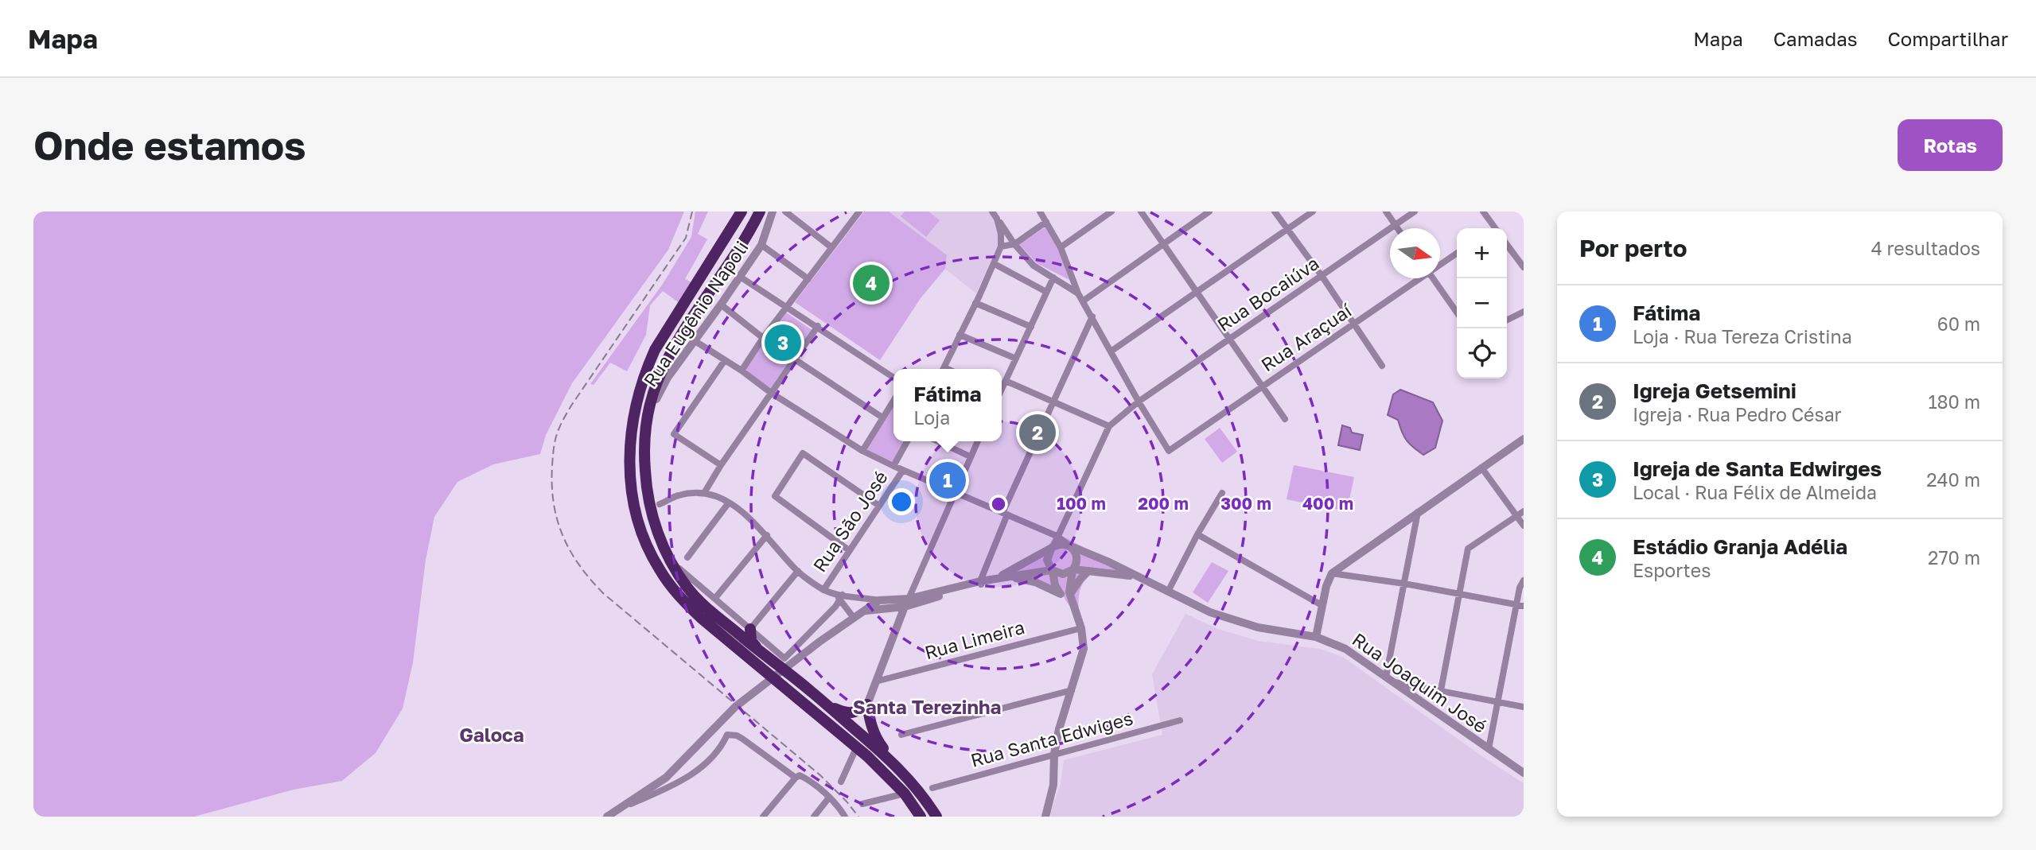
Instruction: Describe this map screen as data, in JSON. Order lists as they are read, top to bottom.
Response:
{
  "streets": {
    "street": [
      "Rua Bocaiúva",
      "Rua Eugênio Napoli",
      "Rua Araçuaí",
      "Rua São José",
      "Rua Limeira",
      "Rua Joaquim José",
      "Rua Santa Edwiges"
    ]
  },
  "crossings": [
    ["Rua Bocaiúva", "Rua Araçuaí"]
  ],
  "districts": ["Santa Terezinha", "Galoca"],
  "north": "right",
  "page": {
    "header": "Mapa",
    "nav": ["Mapa", "Camadas", "Compartilhar"],
    "buttons": "Rotas",
    "title": "Onde estamos",
    "heading": ["Por perto", "4 resultados"],
    "map_buttons": ["+", "−"],
    "pins": [
      "4",
      "3",
      "2",
      "1"
    ],
    "list": [
      {
        "mark": "1",
        "name": "Fátima",
        "note": "Loja · Rua Tereza Cristina",
        "value": "60 m"
      },
      {
        "mark": "2",
        "name": "Igreja Getsemini",
        "note": "Igreja · Rua Pedro César",
        "value": "180 m"
      },
      {
        "mark": "3",
        "name": "Igreja de Santa Edwirges",
        "note": "Local · Rua Félix de Almeida",
        "value": "240 m"
      },
      {
        "mark": "4",
        "name": "Estádio Granja Adélia",
        "note": "Esportes",
        "value": "270 m"
      }
    ],
    "popup": ["Fátima", "Loja"]
  },
  "rings": [
    "100 m",
    "200 m",
    "300 m",
    "400 m"
  ]
}
